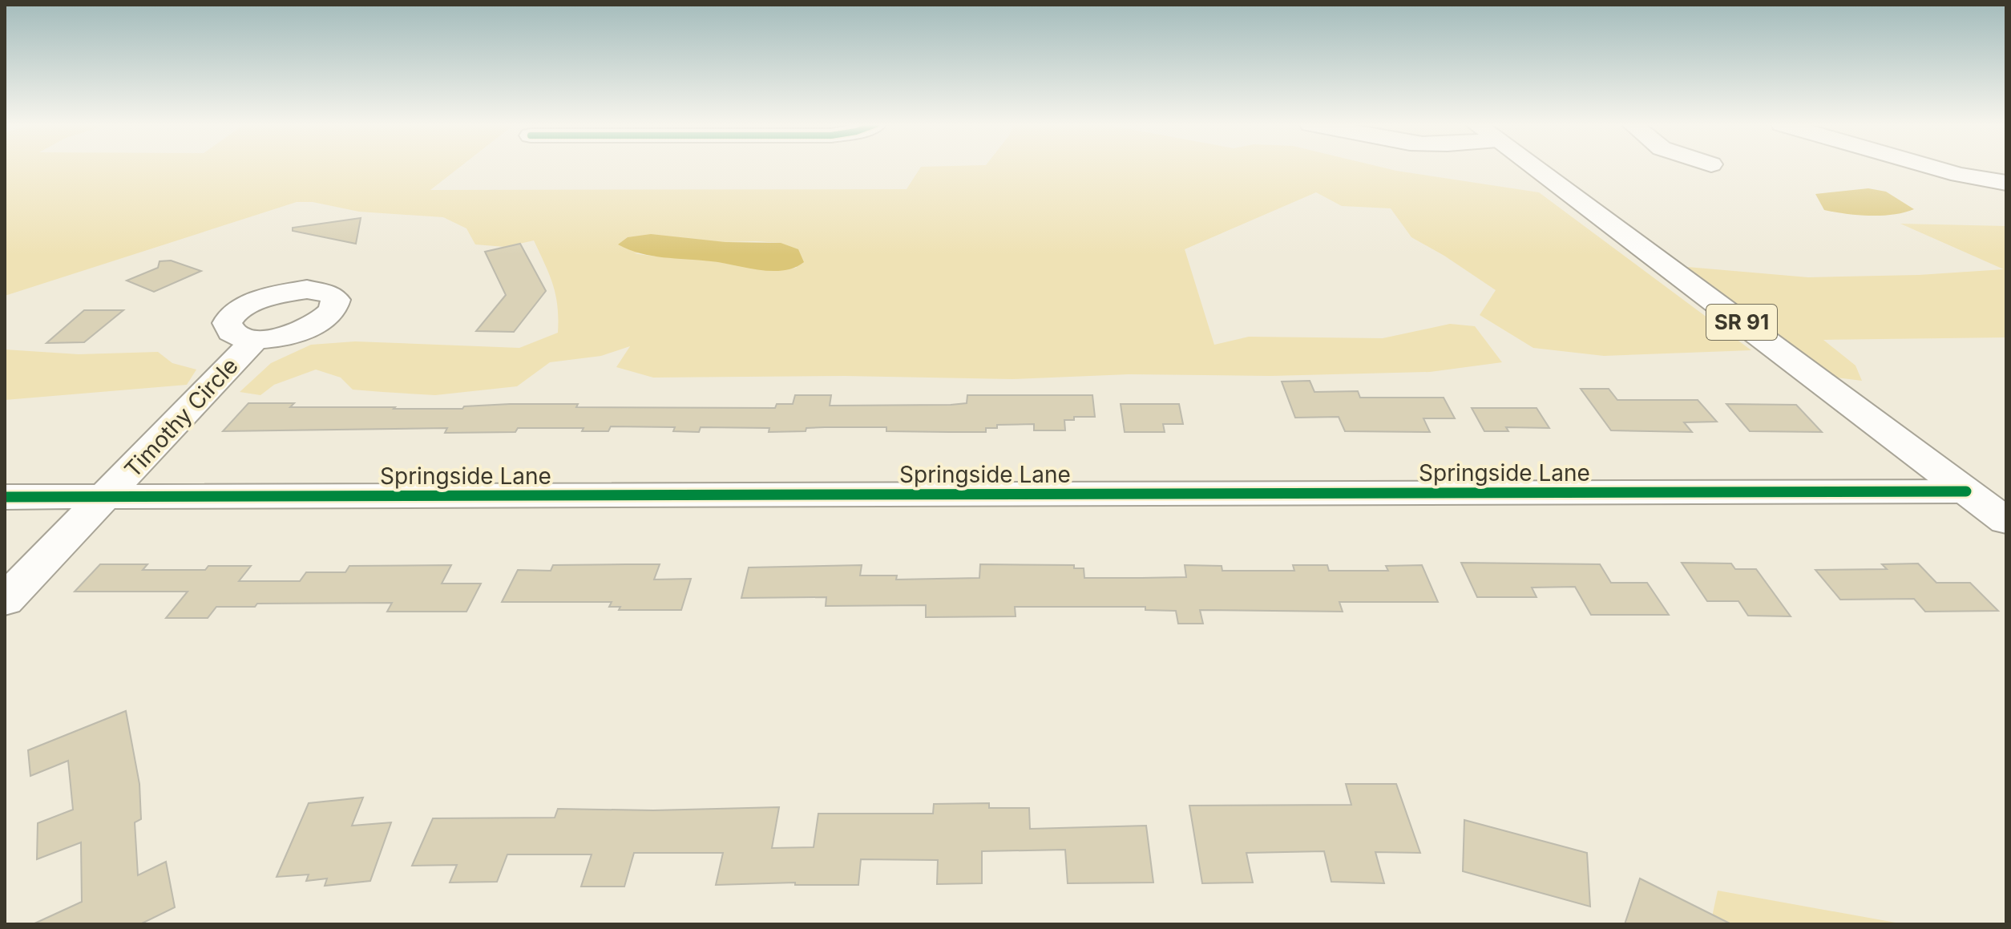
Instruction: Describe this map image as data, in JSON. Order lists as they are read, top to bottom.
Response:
{
  "streets": {
    "street": ["SR 91", "Timothy Circle", "Springside Lane"]
  },
  "crossings": [
    ["SR 91", "Springside Lane"],
    ["Timothy Circle", "Springside Lane"]
  ]
}
